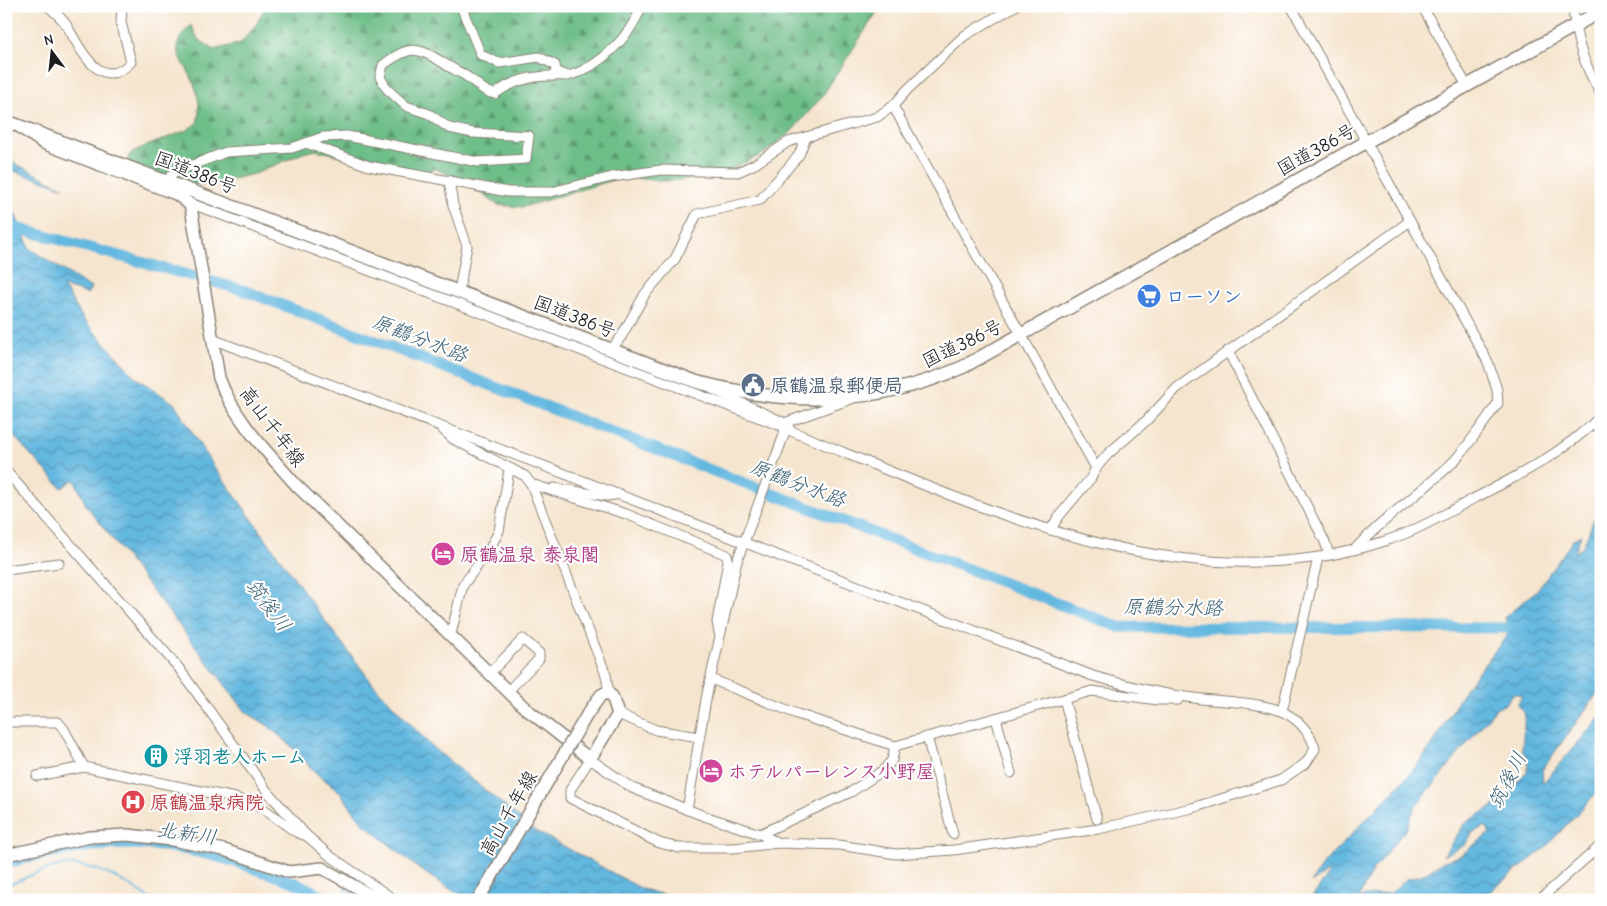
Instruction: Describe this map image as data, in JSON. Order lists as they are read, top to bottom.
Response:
{
  "streets": {
    "highway": ["国道386号"],
    "main road": ["高山千年線"]
  },
  "water": ["原鶴分水路", "筑後川", "北新川"],
  "places": {
    "supermarket": ["ローソン"],
    "public building": ["原鶴温泉郵便局"],
    "hotel": ["原鶴温泉 泰泉閣", "ホテルパーレンス小野屋"],
    "building": ["浮羽老人ホーム"],
    "hospital": ["原鶴温泉病院"]
  },
  "north": "top"
}
